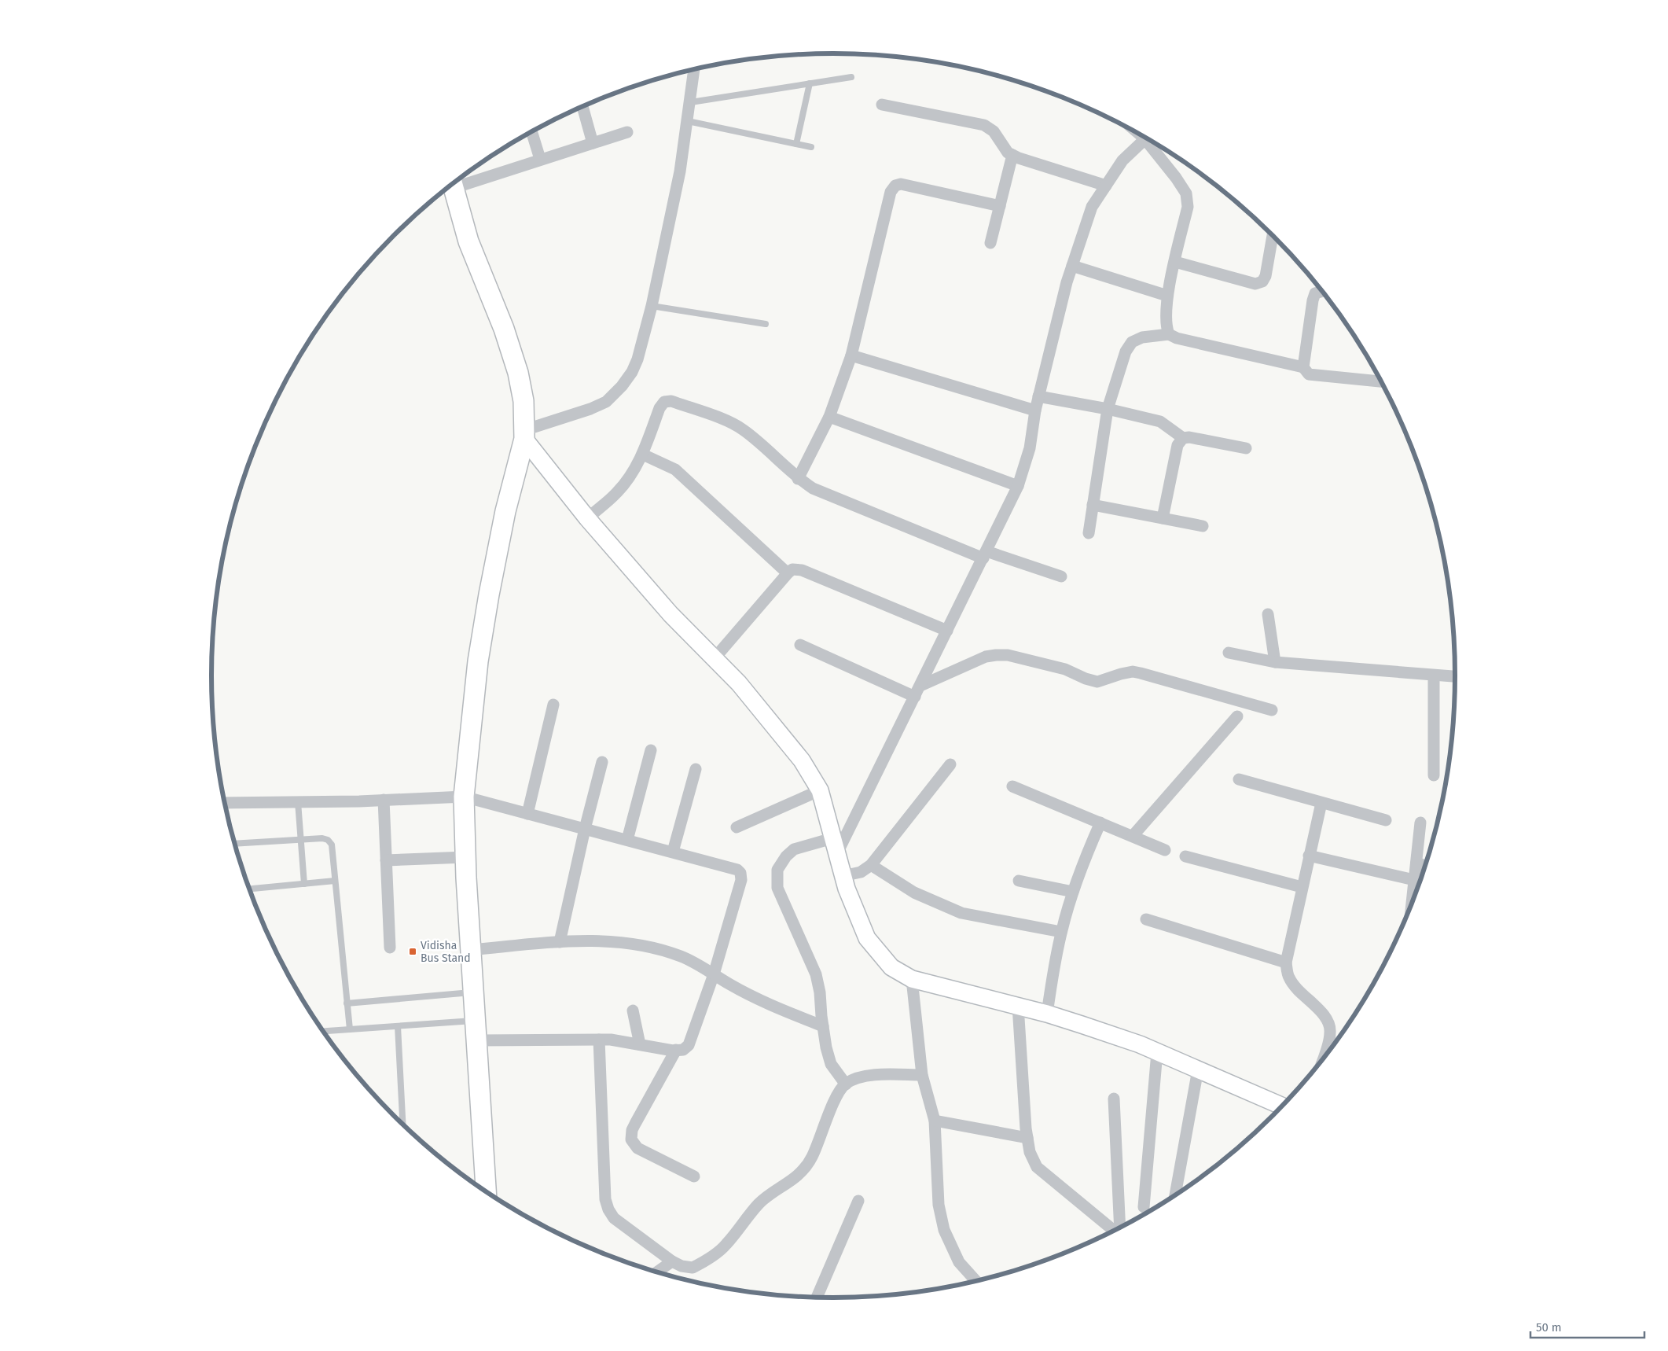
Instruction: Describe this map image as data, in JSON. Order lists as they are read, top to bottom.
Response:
{
  "places": {
    "transit": ["Vidisha Bus Stand"]
  },
  "scale_bar": "50 m"
}
